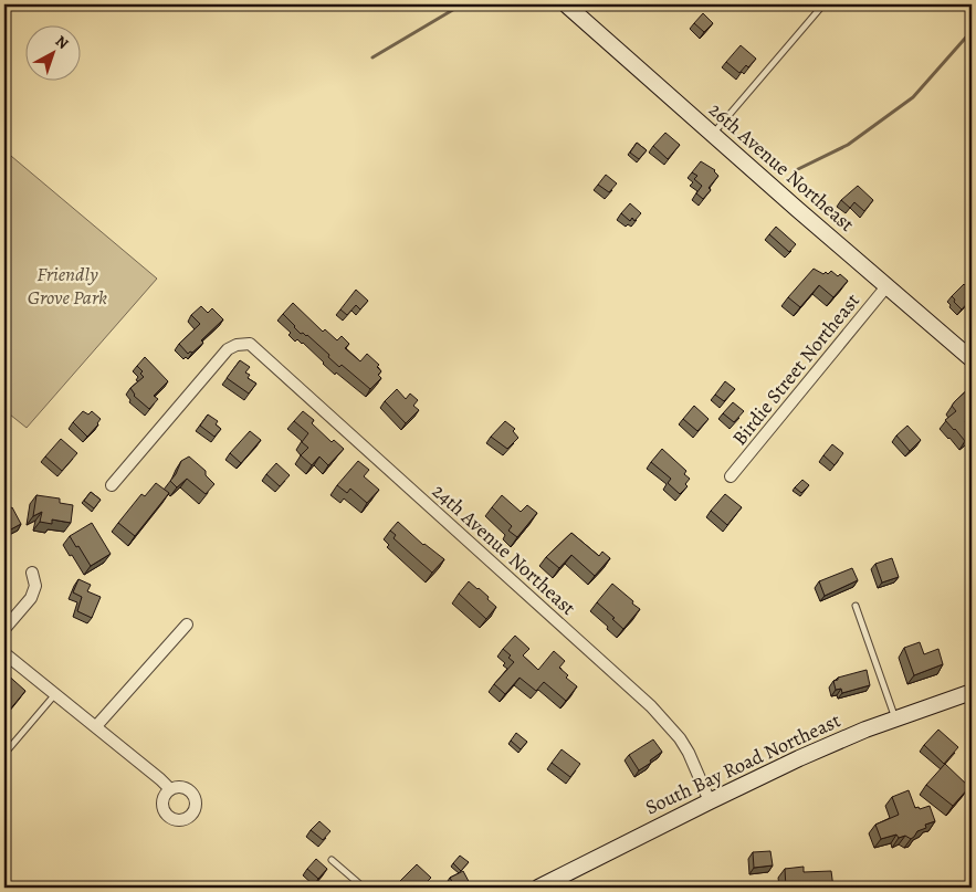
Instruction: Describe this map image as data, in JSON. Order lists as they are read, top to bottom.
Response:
{
  "streets": {
    "street": [
      "26th Avenue Northeast",
      "Birdie Street Northeast",
      "24th Avenue Northeast",
      "South Bay Road Northeast"
    ]
  },
  "crossings": [
    ["26th Avenue Northeast", "Birdie Street Northeast"],
    ["24th Avenue Northeast", "South Bay Road Northeast"]
  ],
  "parks": ["Friendly Grove Park"],
  "north": "top right"
}
